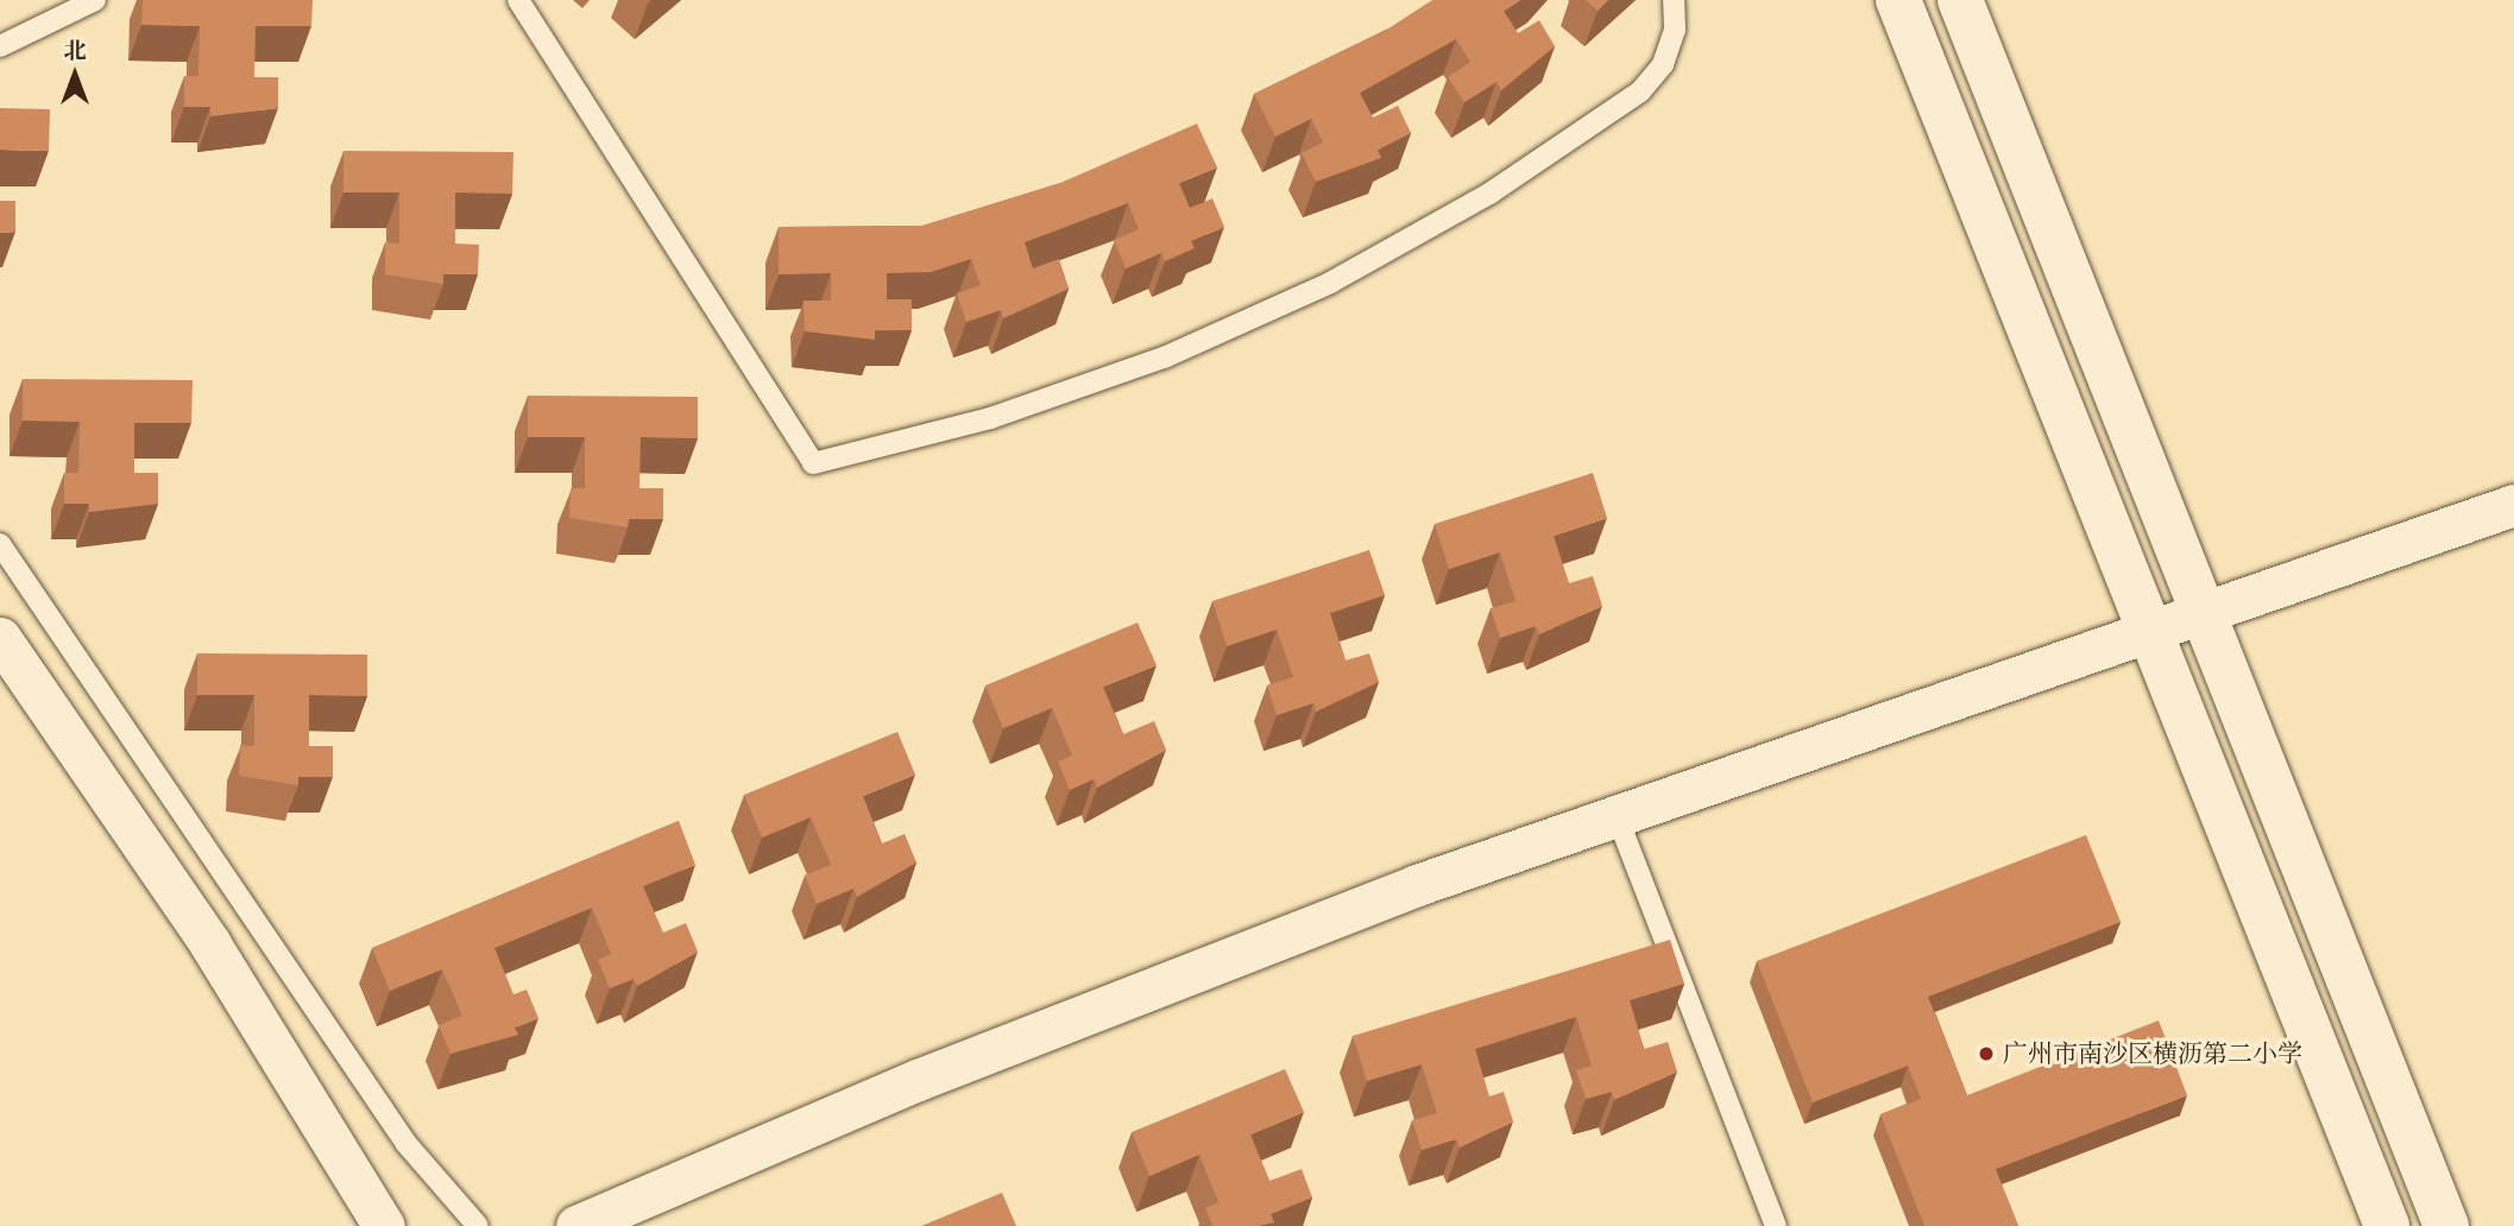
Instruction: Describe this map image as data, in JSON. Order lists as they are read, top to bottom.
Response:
{
  "places": ["广州市南沙区横沥第二小学"],
  "north": "top"
}
